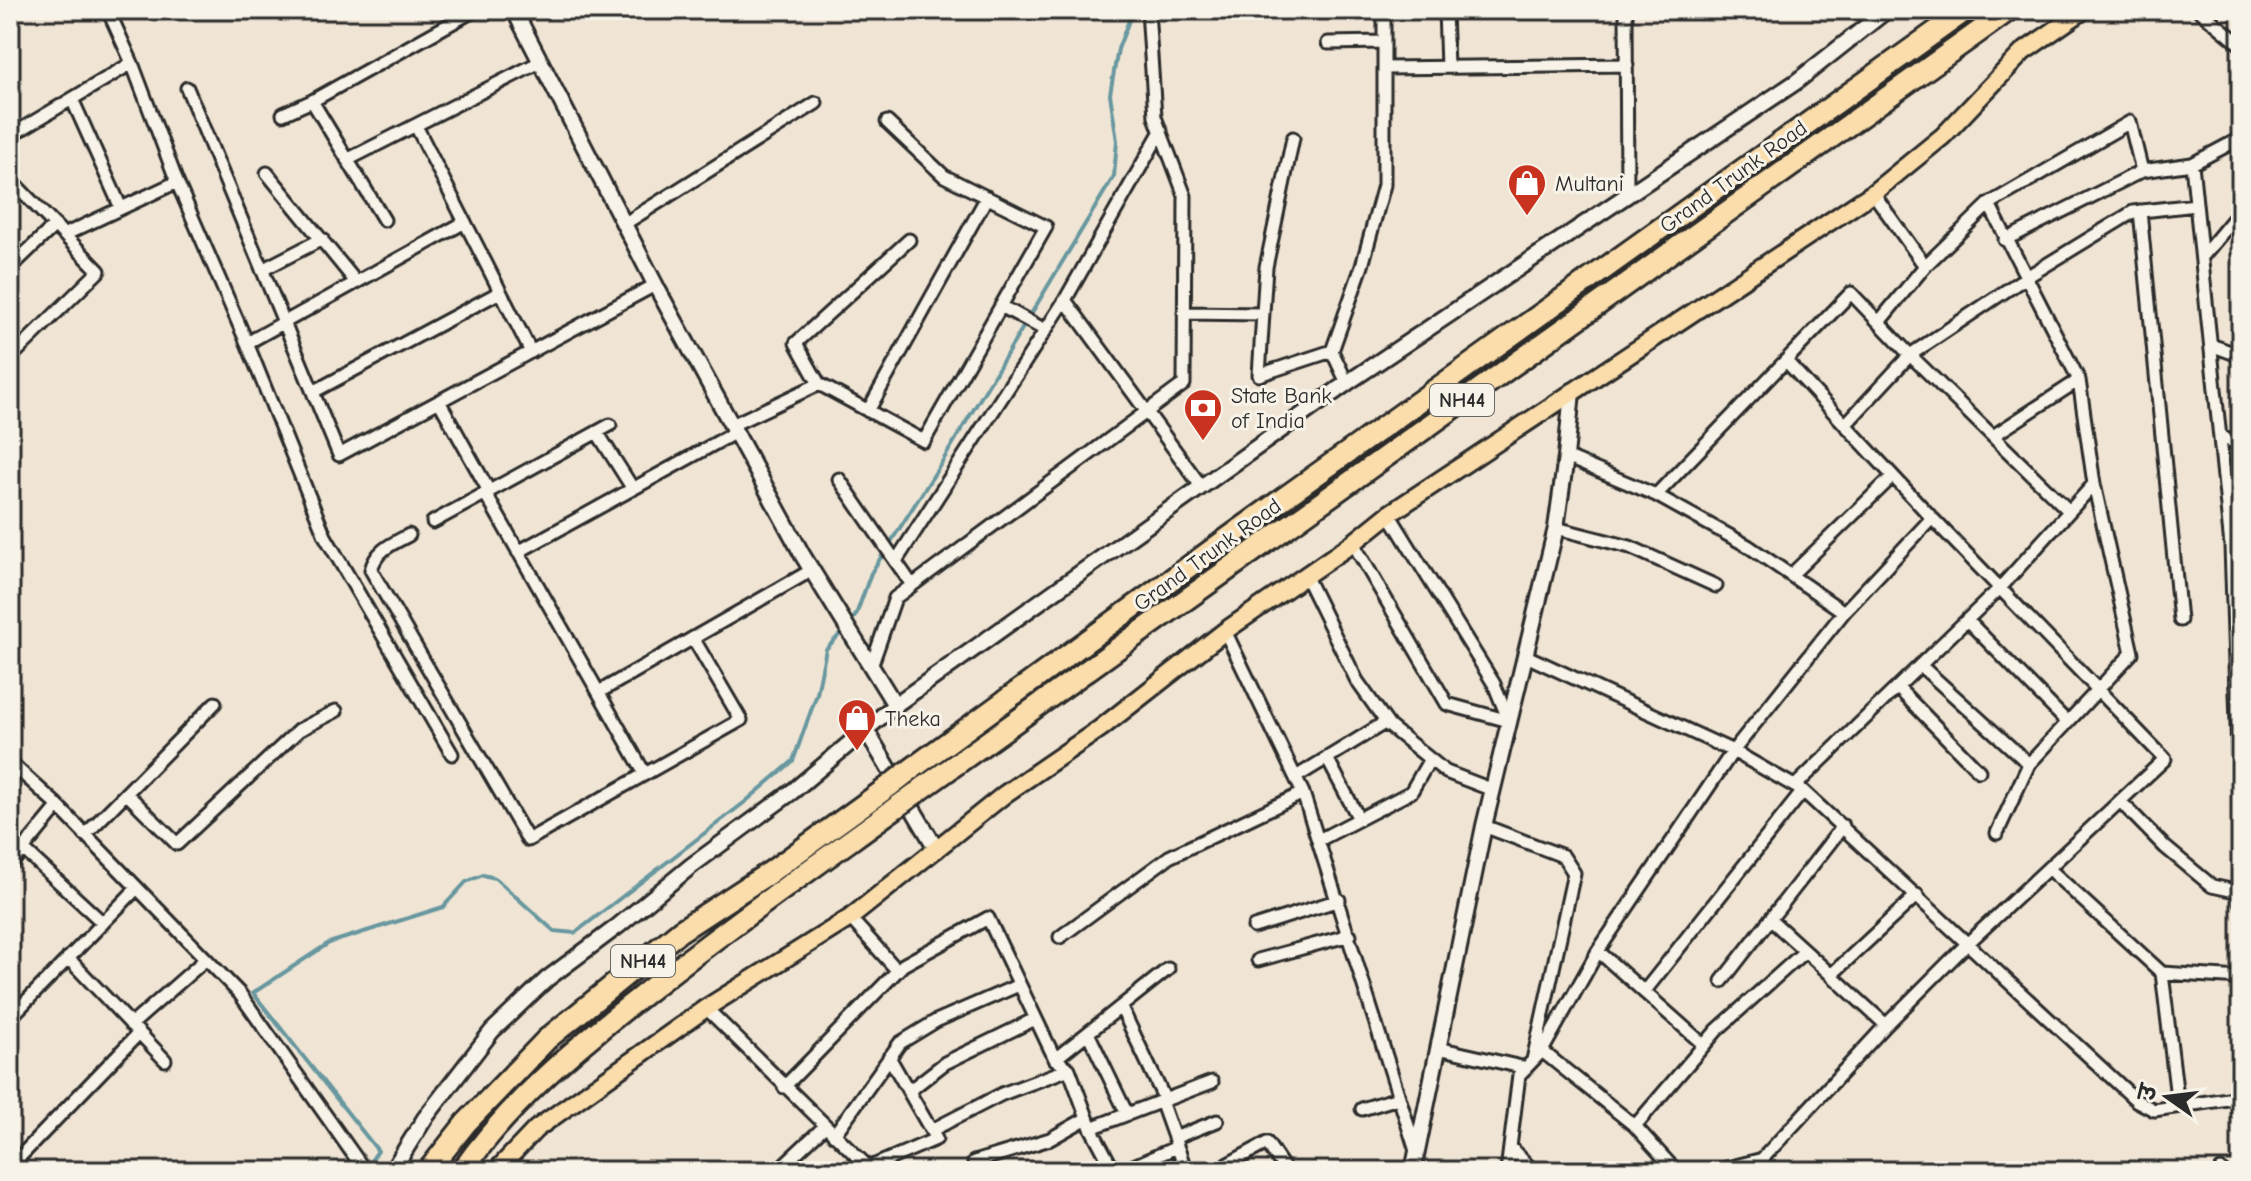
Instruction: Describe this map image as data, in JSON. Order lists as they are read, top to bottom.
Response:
{
  "streets": {
    "highway": ["Grand Trunk Road", "NH44"]
  },
  "places": {
    "shop": ["Multani", "Theka"],
    "bank": ["State Bank of India"]
  },
  "north": "left"
}
